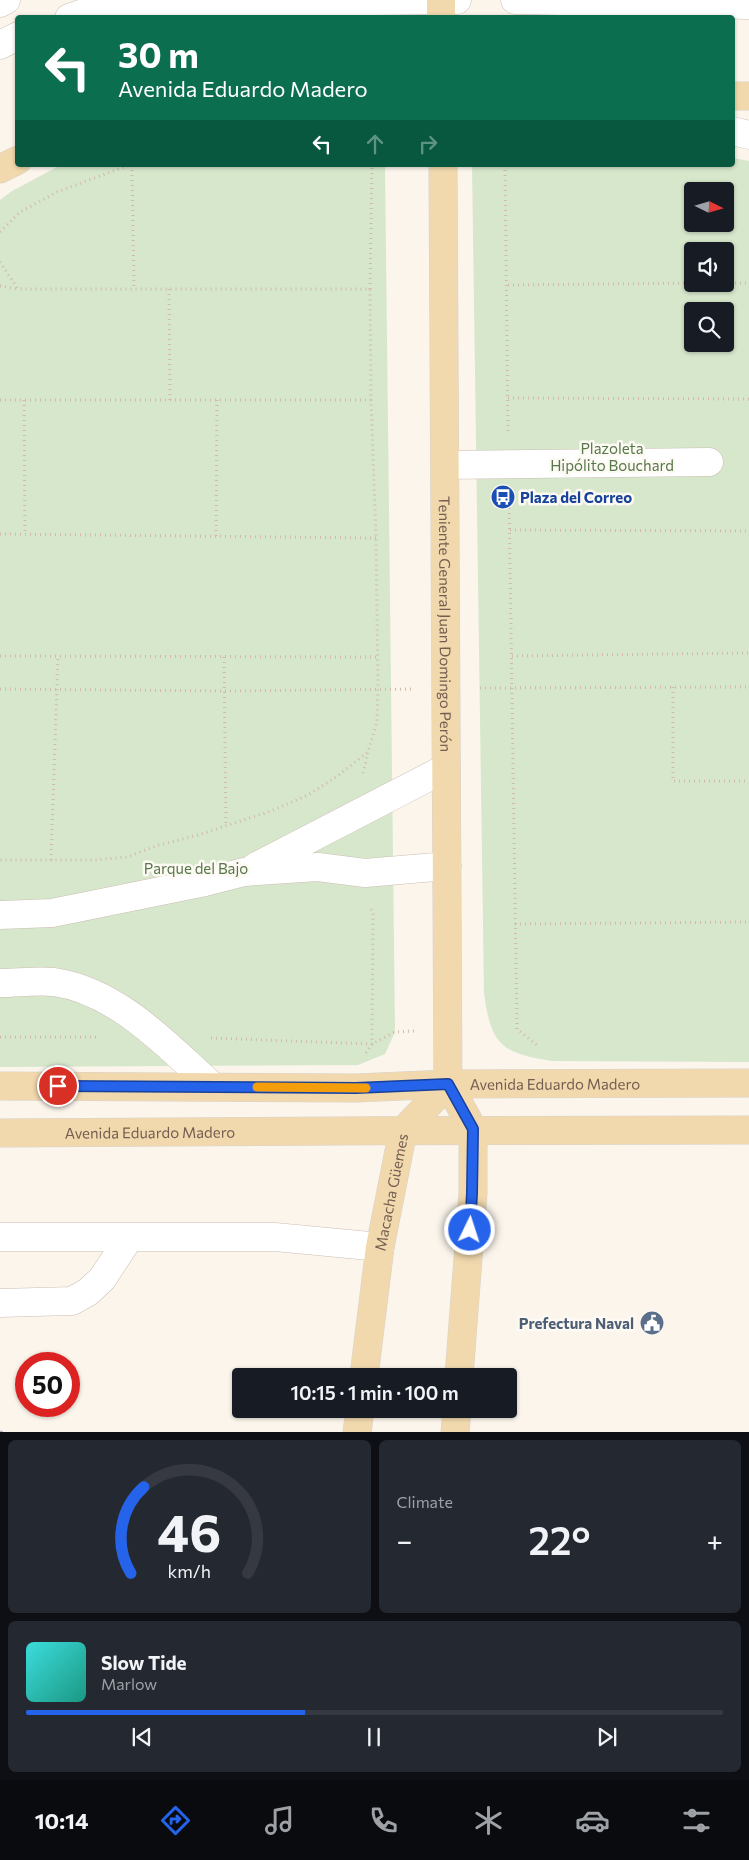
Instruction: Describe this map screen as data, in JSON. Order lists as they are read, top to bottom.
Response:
{
  "streets": {
    "main road": ["Teniente General Juan Domingo Perón", "Avenida Eduardo Madero", "Macacha Güemes"]
  },
  "crossings": [
    ["Teniente General Juan Domingo Perón", "Avenida Eduardo Madero"],
    ["Teniente General Juan Domingo Perón", "Macacha Güemes"],
    ["Avenida Eduardo Madero", "Macacha Güemes"]
  ],
  "parks": ["Plazoleta Hipólito Bouchard", "Parque del Bajo"],
  "places": {
    "bus stop": ["Plaza del Correo"],
    "public building": ["Prefectura Naval"]
  },
  "north": "right",
  "page": {
    "turn": ["30 m", "Avenida Eduardo Madero"],
    "limit": "50",
    "trip": "10:15 · 1 min · 100 m",
    "tile": "Climate",
    "heat": ["−", "22°", "+"],
    "song": ["Slow Tide", "Marlow"],
    "tabs": "10:14",
    "gauge": ["46", "km/h"]
  }
}
